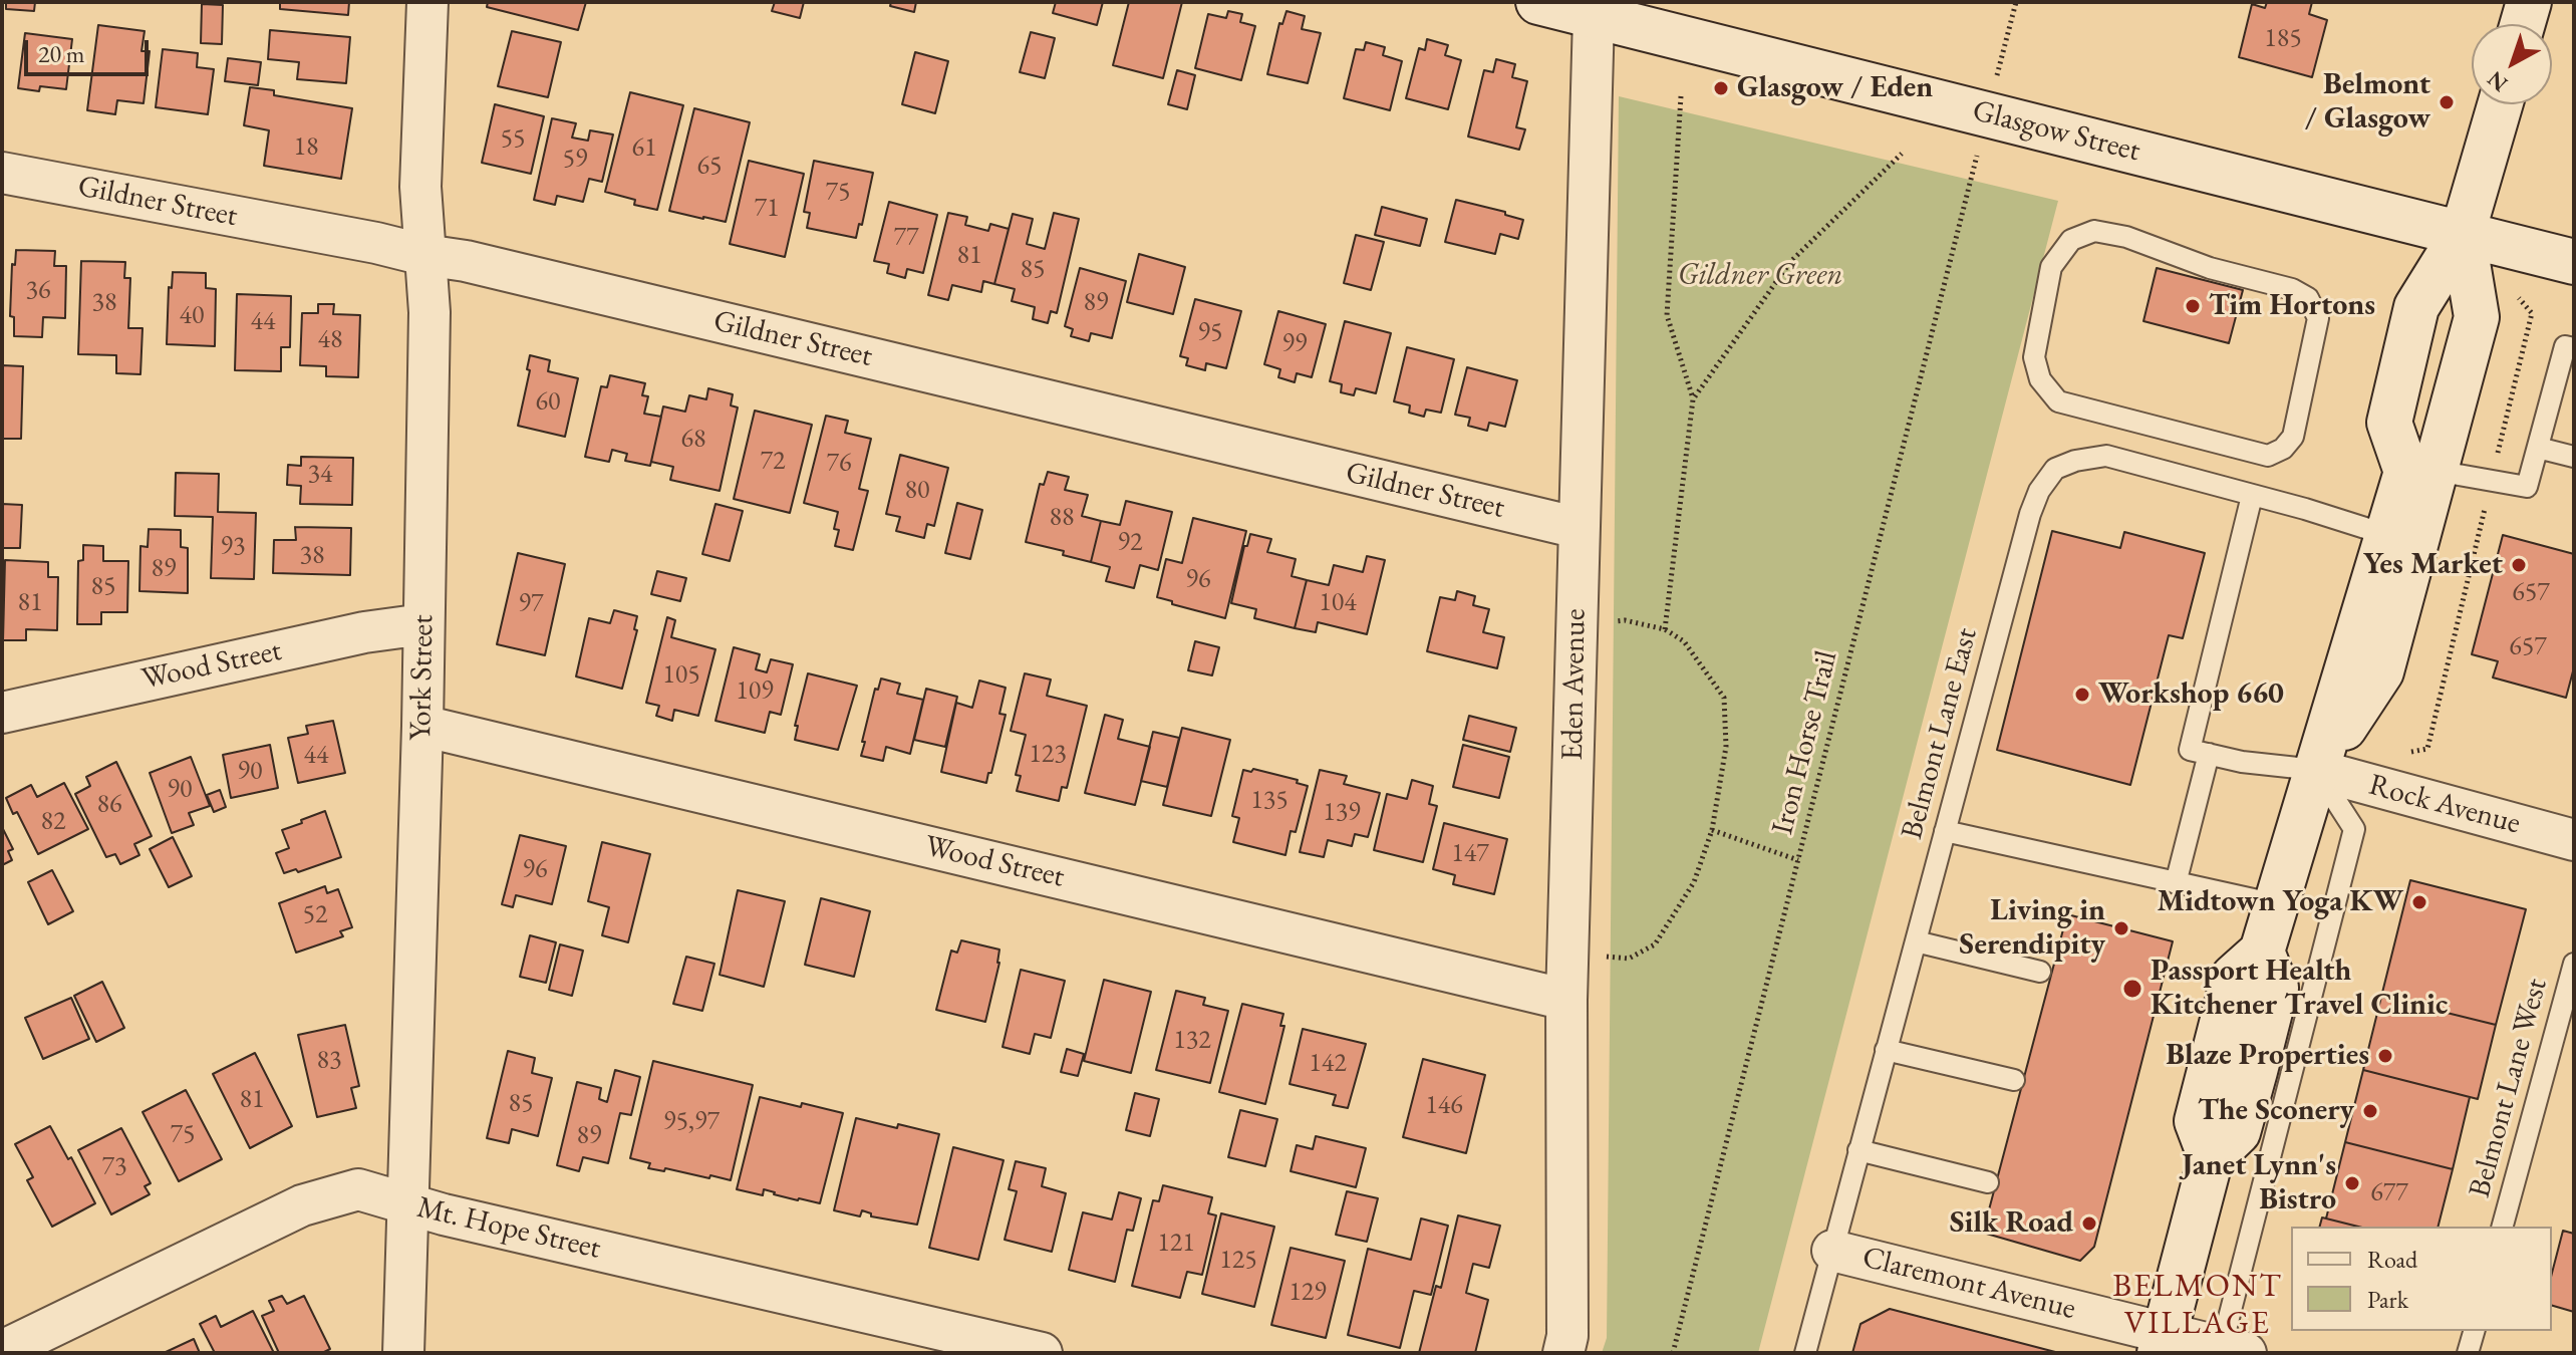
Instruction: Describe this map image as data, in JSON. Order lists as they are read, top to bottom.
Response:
{
  "streets": {
    "street": [
      "Glasgow Street",
      "Gildner Street",
      "Wood Street",
      "York Street",
      "Eden Avenue",
      "Rock Avenue",
      "Mt. Hope Street",
      "Claremont Avenue"
    ],
    "lane": ["Belmont Lane East", "Belmont Lane West"],
    "path": ["Iron Horse Trail"]
  },
  "crossings": [
    ["Glasgow Street", "Eden Avenue"],
    ["Gildner Street", "York Street"],
    ["Gildner Street", "Eden Avenue"],
    ["Wood Street", "York Street"],
    ["Wood Street", "Eden Avenue"],
    ["York Street", "Mt. Hope Street"],
    ["Belmont Lane East", "Claremont Avenue"]
  ],
  "districts": ["BELMONT VILLAGE"],
  "parks": ["Gildner Green"],
  "places": [
    "Glasgow / Eden",
    "Belmont / Glasgow",
    "Tim Hortons",
    "Yes Market",
    "Workshop 660",
    "Midtown Yoga KW",
    "Living in Serendipity",
    "Passport Health Kitchener Travel Clinic",
    "Blaze Properties",
    "The Sconery",
    "Janet Lynn's Bistro",
    "Silk Road"
  ],
  "house_numbers": [
    "185",
    "55",
    "18",
    "61",
    "59",
    "65",
    "75",
    "71",
    "77",
    "81",
    "85",
    "36",
    "38",
    "89",
    "40",
    "44",
    "95",
    "48",
    "99",
    "60",
    "68",
    "72",
    "76",
    "34",
    "80",
    "88",
    "92",
    "93",
    "38",
    "89",
    "96",
    "85",
    "657",
    "81",
    "104",
    "97",
    "657",
    "105",
    "109",
    "123",
    "44",
    "90",
    "90",
    "135",
    "86",
    "139",
    "82",
    "147",
    "96",
    "52",
    "132",
    "83",
    "142",
    "81",
    "85",
    "146",
    "95,97",
    "75",
    "89",
    "73",
    "677",
    "121",
    "125",
    "129"
  ],
  "legend": ["Road", "Park"],
  "scale_bar": "20 m",
  "north": "bottom left"
}
